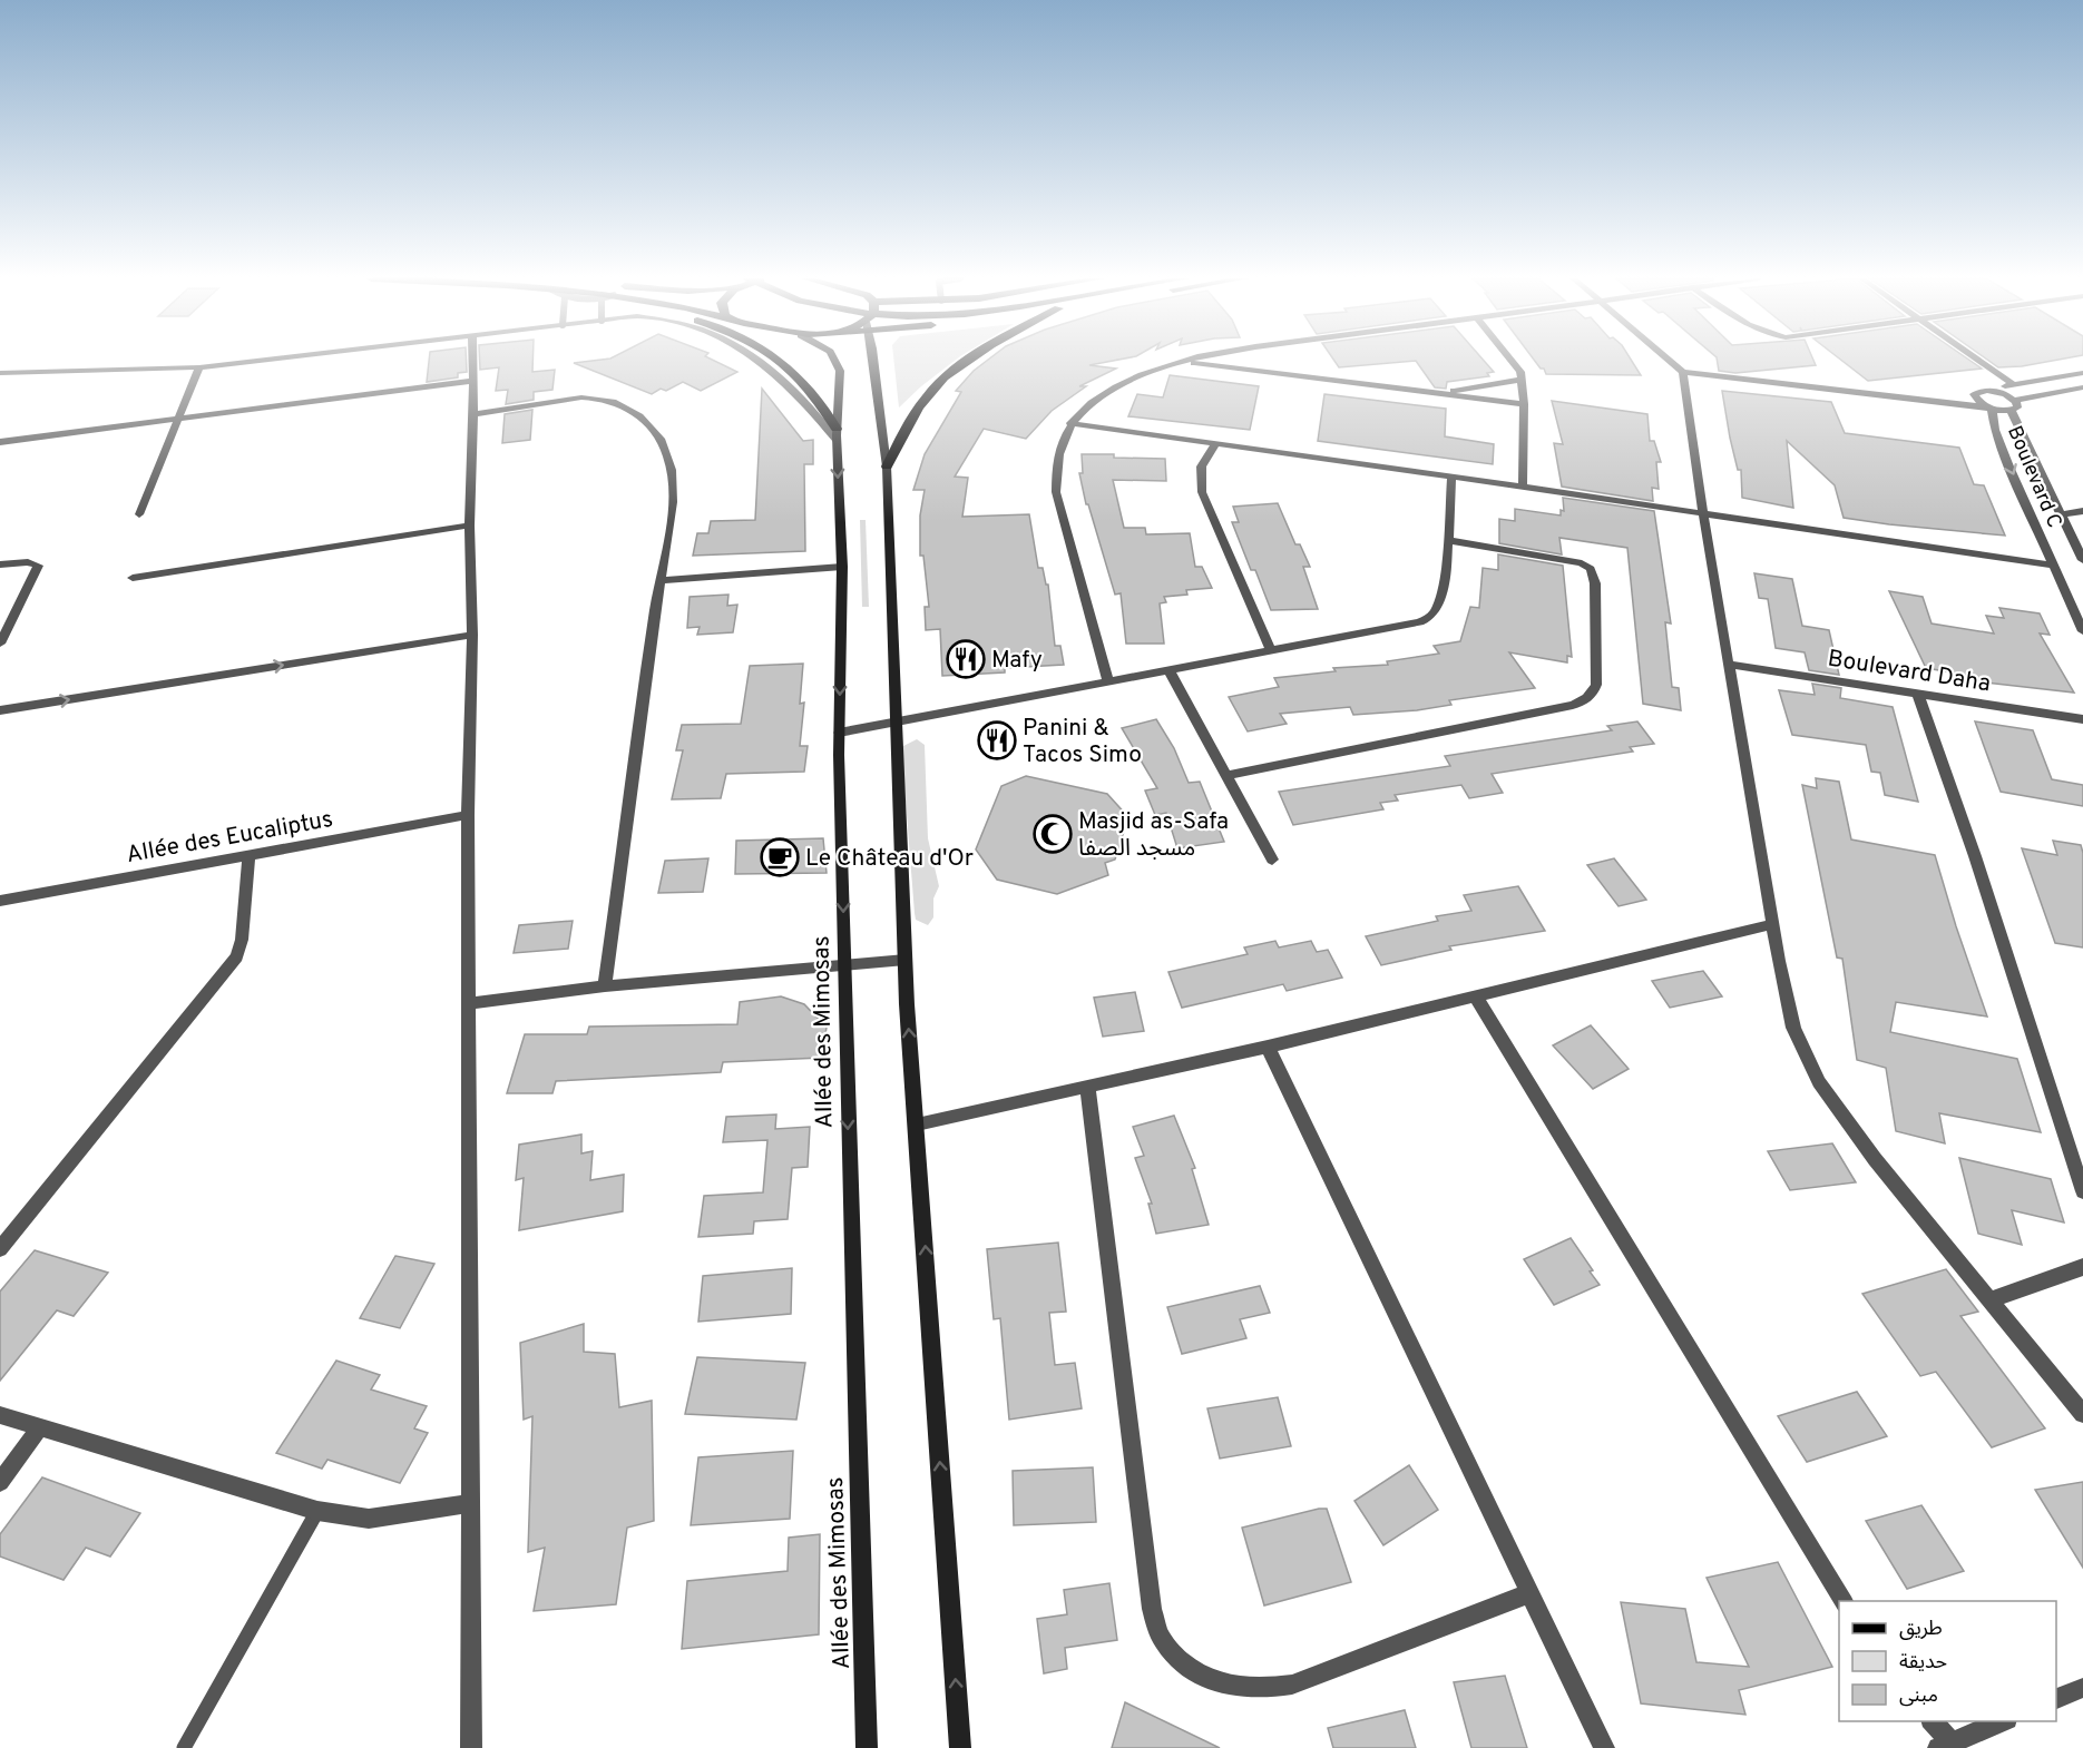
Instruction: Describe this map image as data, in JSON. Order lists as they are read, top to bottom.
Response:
{
  "streets": {
    "main road": ["Allée des Mimosas"],
    "street": ["Boulevard C", "Boulevard Daha", "Allée des Eucaliptus"]
  },
  "places": {
    "restaurant": ["Mafy", "Panini & Tacos Simo"],
    "mosque": ["Masjid as-Safa مسجد الصفا"],
    "cafe": ["Le Château d'Or"]
  },
  "legend": ["طريق", "حديقة", "مبنى"]
}
